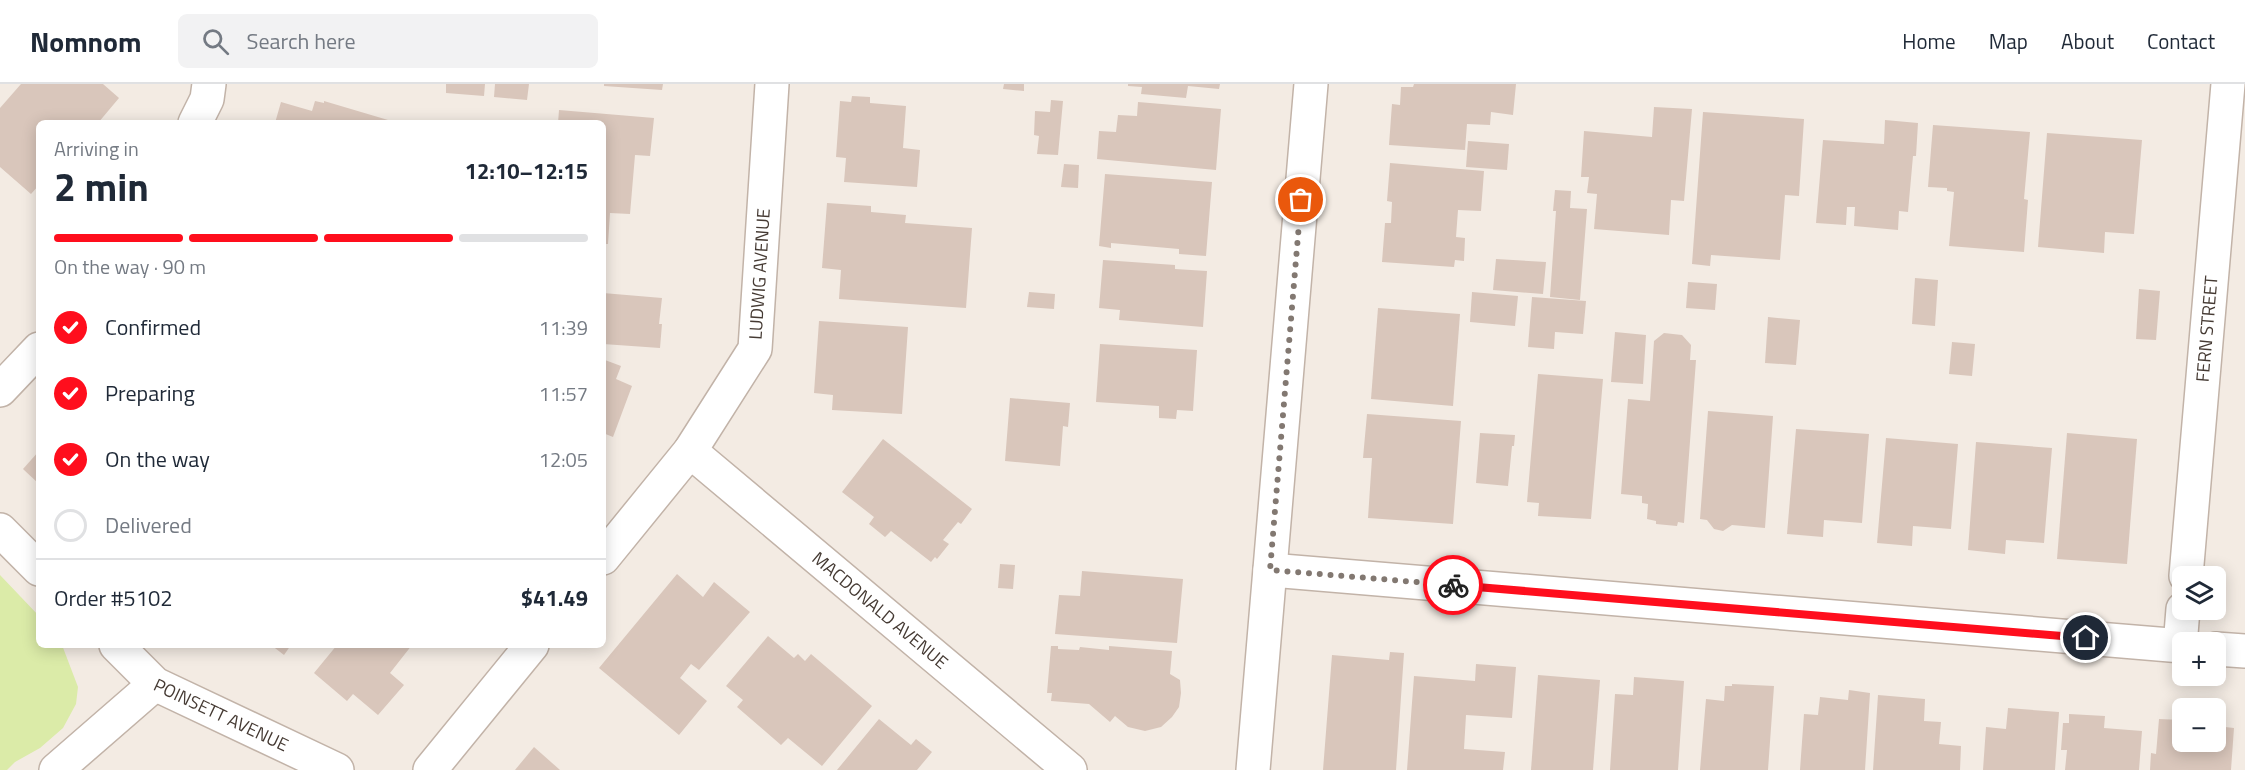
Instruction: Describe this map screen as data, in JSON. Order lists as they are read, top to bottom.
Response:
{
  "streets": {
    "street": [
      "LUDWIG AVENUE",
      "FERN STREET",
      "MACDONALD AVENUE",
      "POINSETT AVENUE"
    ]
  },
  "crossings": [
    ["LUDWIG AVENUE", "MACDONALD AVENUE"]
  ],
  "page": {
    "header": "Nomnom",
    "search": "Search here",
    "nav": [
      "Home",
      "Map",
      "About",
      "Contact"
    ],
    "heading": ["2 min", "Arriving in", "12:10–12:15"],
    "panel": ["Order #5102", "$41.49"],
    "bar": "On the way · 90 m",
    "list": [
      ["Confirmed", "11:39"],
      ["Preparing", "11:57"],
      ["On the way", "12:05"],
      "Delivered"
    ],
    "map_buttons": ["+", "−"]
  }
}
